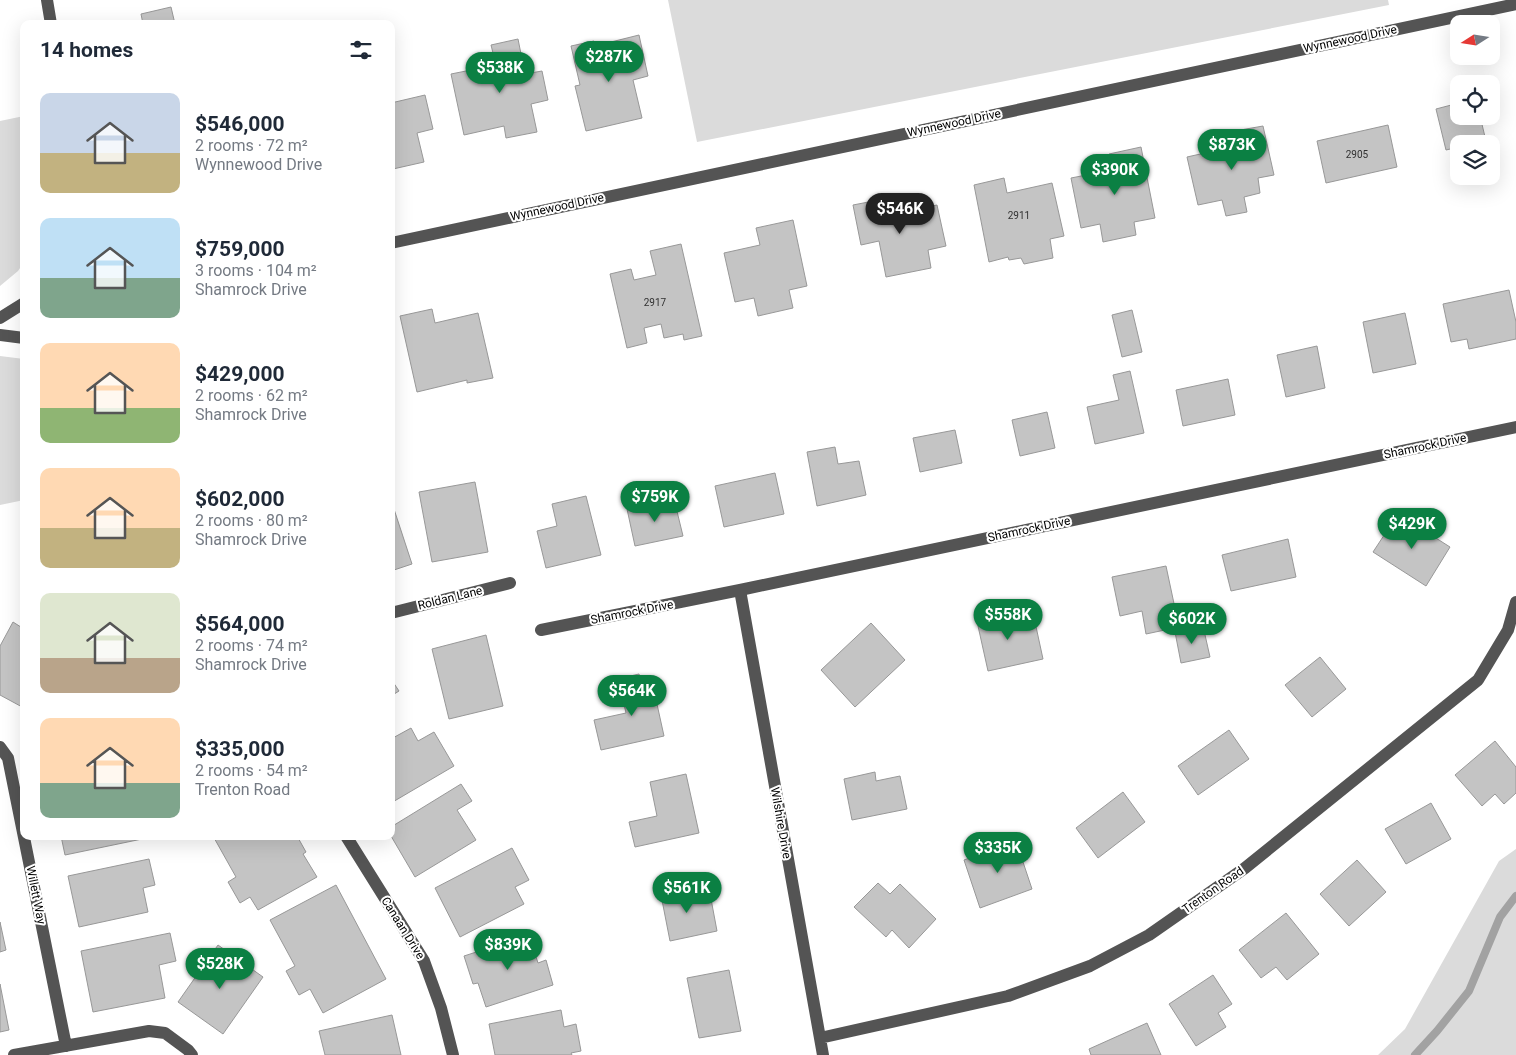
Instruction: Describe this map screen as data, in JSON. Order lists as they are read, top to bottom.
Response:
{
  "streets": {
    "street": [
      "Wynnewood Drive",
      "Shamrock Drive",
      "Roldan Lane",
      "Wilshire Drive",
      "Trenton Road",
      "Willett Way",
      "Canaan Drive"
    ]
  },
  "crossings": [
    ["Shamrock Drive", "Wilshire Drive"],
    ["Wilshire Drive", "Trenton Road"]
  ],
  "house_numbers": ["2905", "2911", "2917"],
  "north": "left",
  "page": {
    "heading": "14 homes",
    "price": [
      "$287K",
      "$538K",
      "$873K",
      "$390K",
      "$546K",
      "$759K",
      "$429K",
      "$558K",
      "$602K",
      "$564K",
      "$335K",
      "$561K",
      "$839K",
      "$528K"
    ],
    "list": [
      {
        "name": "$546,000",
        "note": "2 rooms · 72 m² · Wynnewood Drive"
      },
      {
        "name": "$759,000",
        "note": "3 rooms · 104 m² · Shamrock Drive"
      },
      {
        "name": "$429,000",
        "note": "2 rooms · 62 m² · Shamrock Drive"
      },
      {
        "name": "$602,000",
        "note": "2 rooms · 80 m² · Shamrock Drive"
      },
      {
        "name": "$564,000",
        "note": "2 rooms · 74 m² · Shamrock Drive"
      },
      {
        "name": "$335,000",
        "note": "2 rooms · 54 m² · Trenton Road"
      }
    ]
  }
}
